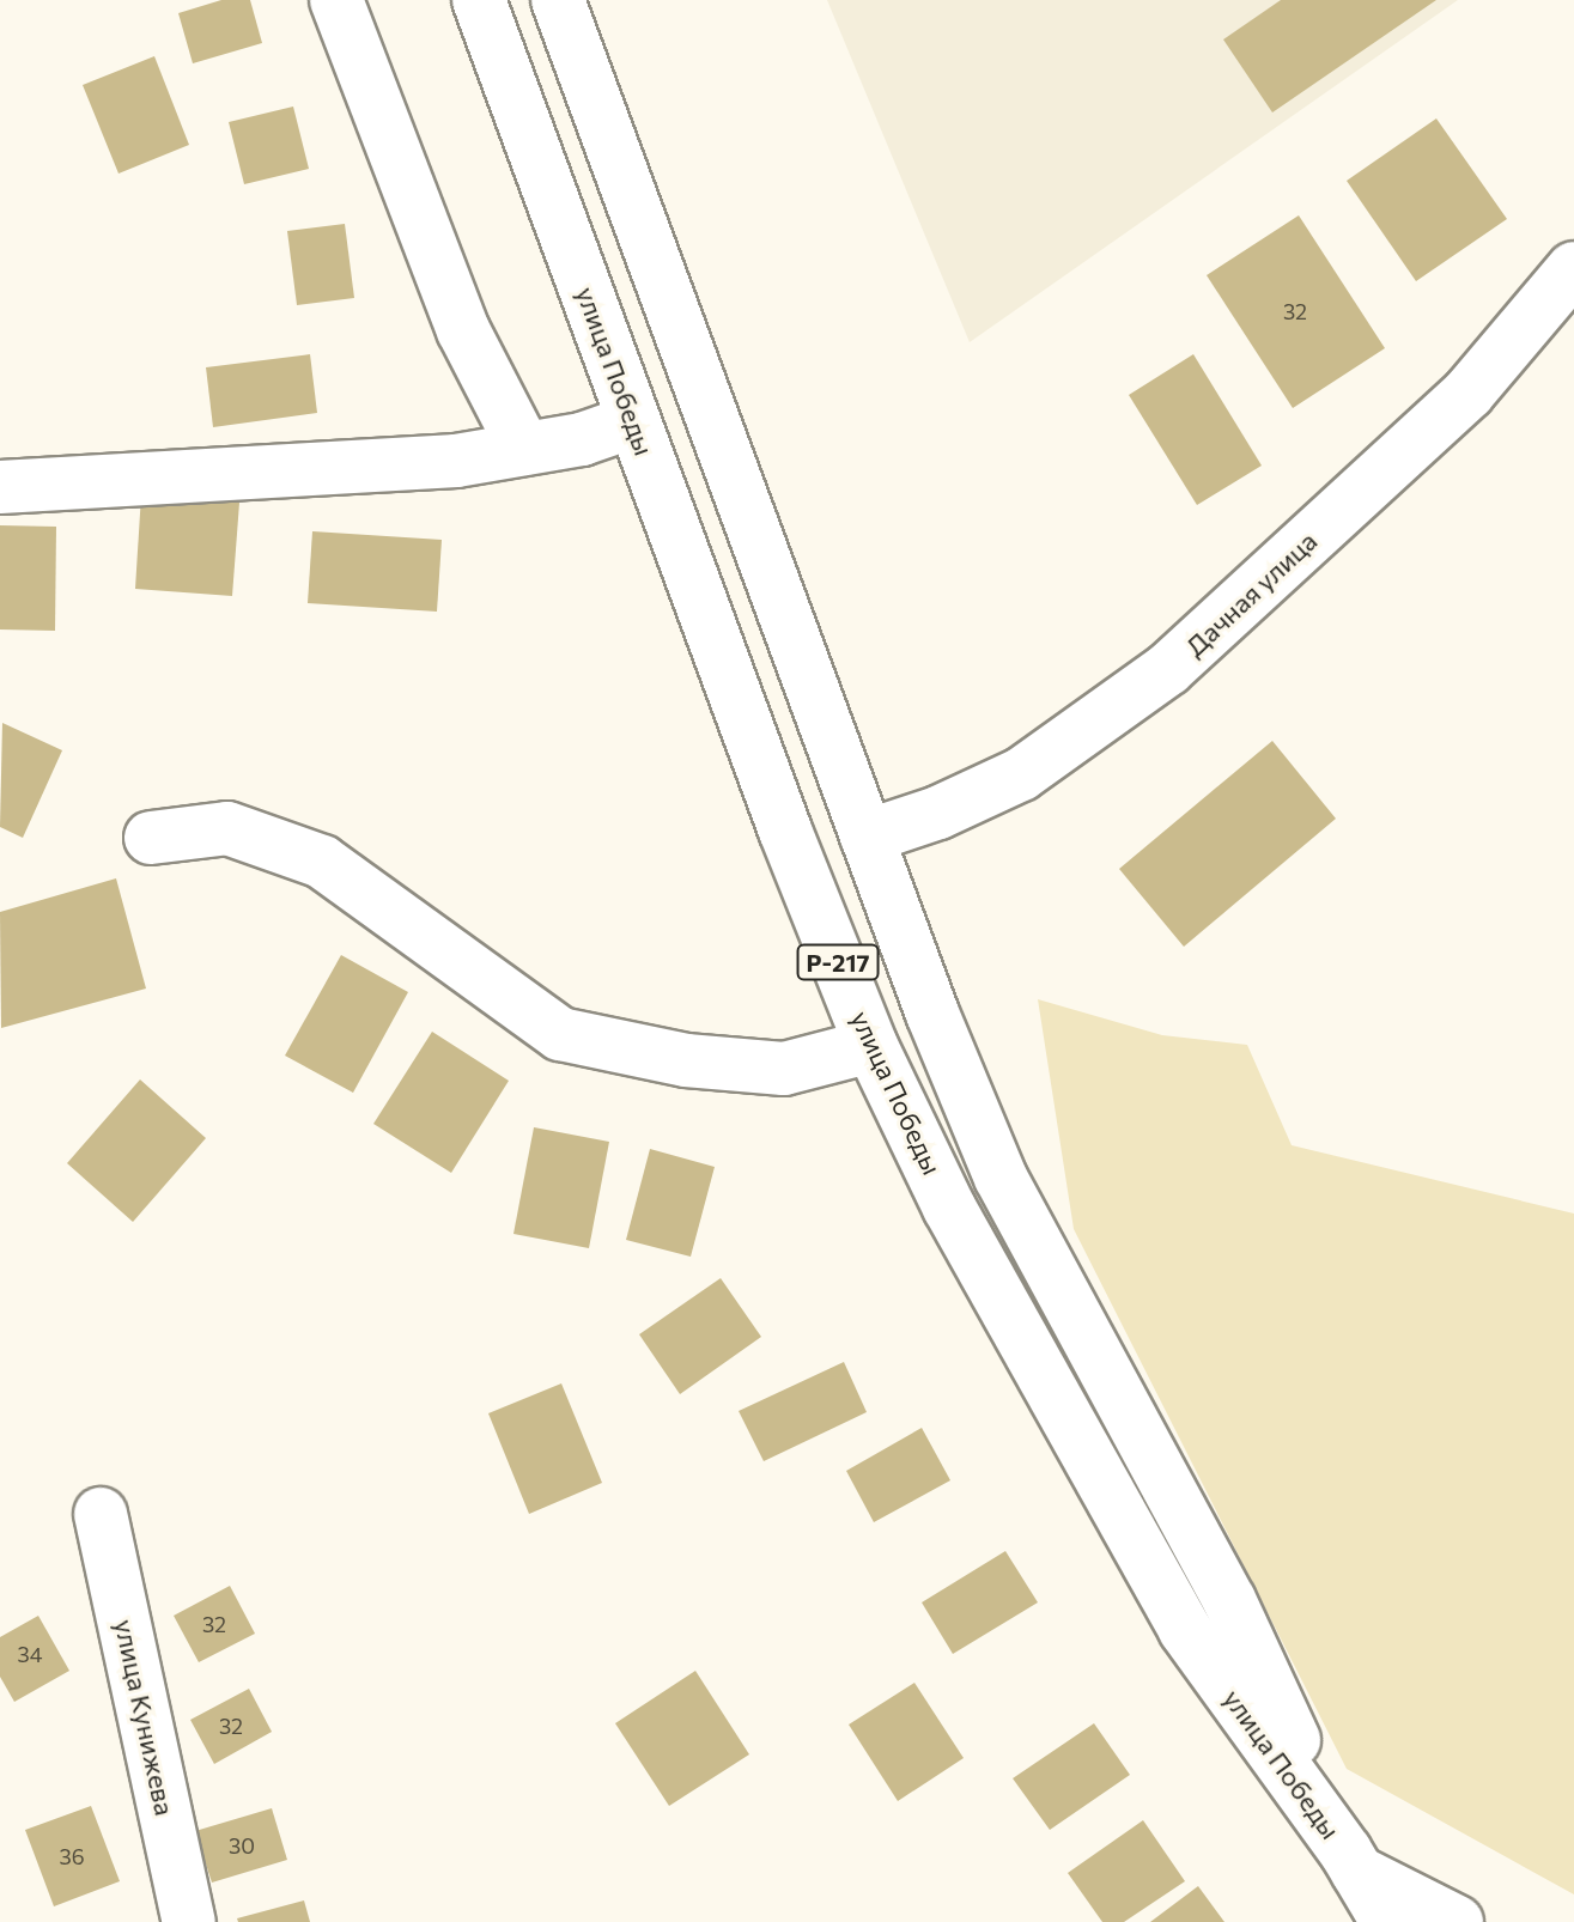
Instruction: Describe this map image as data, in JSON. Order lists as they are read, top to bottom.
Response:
{
  "streets": {
    "main road": [
      "улица Победы",
      "Дачная улица",
      "Р-217",
      "улица Кунижева"
    ]
  },
  "crossings": [
    ["улица Победы", "Дачная улица"]
  ],
  "house_numbers": [
    "32",
    "32",
    "34",
    "32",
    "30",
    "36"
  ]
}
